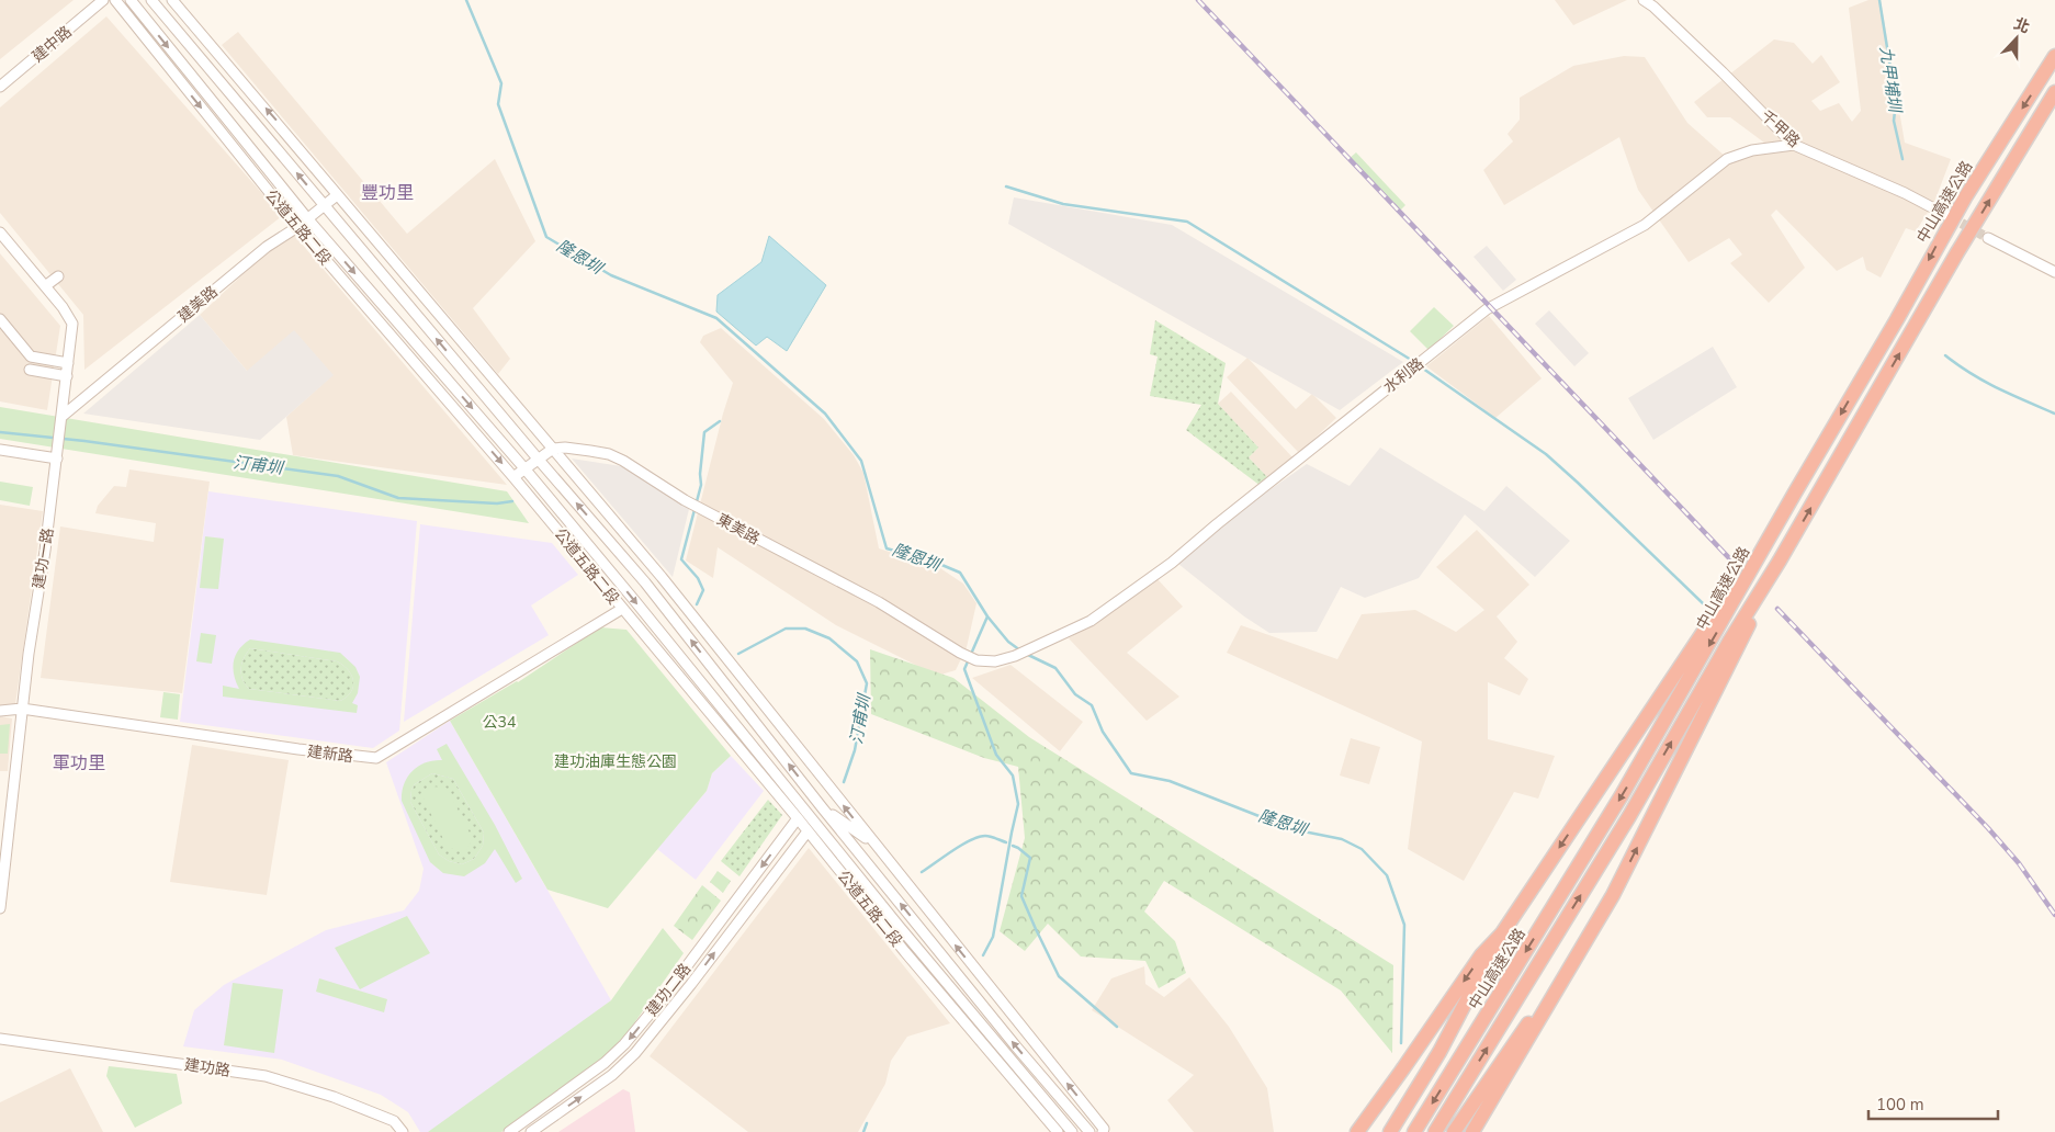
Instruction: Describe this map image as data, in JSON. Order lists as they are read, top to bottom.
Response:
{
  "streets": {
    "highway": ["中山高速公路"],
    "street": [
      "建中路",
      "千甲路",
      "公道五路二段",
      "建美路",
      "水利路",
      "東美路",
      "建功一路",
      "建新路",
      "建功二路",
      "建功路"
    ]
  },
  "crossings": [
    ["千甲路", "水利路"],
    ["公道五路二段", "建美路"],
    ["公道五路二段", "建新路"],
    ["公道五路二段", "建功二路"],
    ["建美路", "建功一路"],
    ["水利路", "東美路"],
    ["建功一路", "建新路"]
  ],
  "districts": ["豐功里", "軍功里"],
  "water": ["九甲埔圳", "隆恩圳", "汀甫圳"],
  "parks": ["公34", "建功油庫生態公園"],
  "scale_bar": "100 m",
  "north": "top"
}
